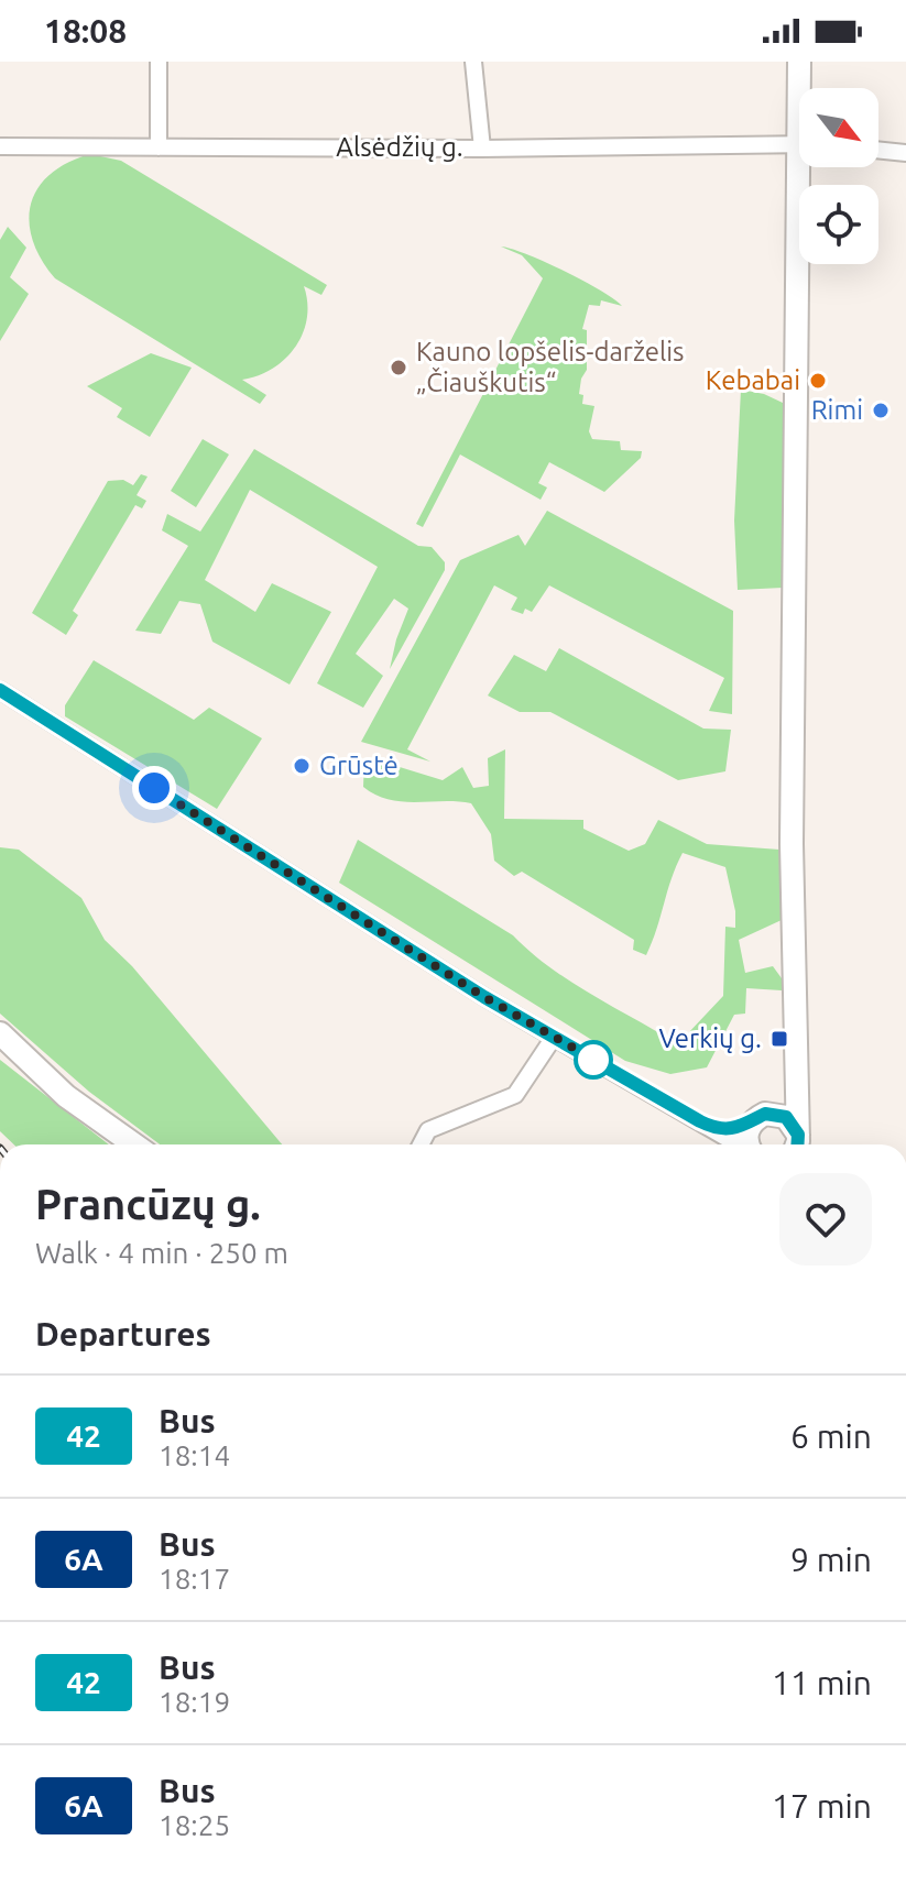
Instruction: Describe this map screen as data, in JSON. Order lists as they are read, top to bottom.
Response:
{
  "streets": {
    "street": ["Alsėdžių g."]
  },
  "places": {
    "other": [
      "Kauno lopšelis-darželis „Čiauškutis“",
      "Kebabai",
      "Rimi",
      "Grūstė"
    ],
    "transit": ["Verkių g."]
  },
  "lines": ["bus line 42"],
  "north": "bottom right",
  "page": {
    "status": "18:08",
    "heading": [
      ["Prancūzų g.", "Walk · 4 min · 250 m"],
      "Departures"
    ],
    "list": [
      {
        "mark": "42",
        "name": "Bus",
        "note": "18:14",
        "value": "6 min"
      },
      {
        "mark": "6A",
        "name": "Bus",
        "note": "18:17",
        "value": "9 min"
      },
      {
        "mark": "42",
        "name": "Bus",
        "note": "18:19",
        "value": "11 min"
      },
      {
        "mark": "6A",
        "name": "Bus",
        "note": "18:25",
        "value": "17 min"
      }
    ]
  }
}
